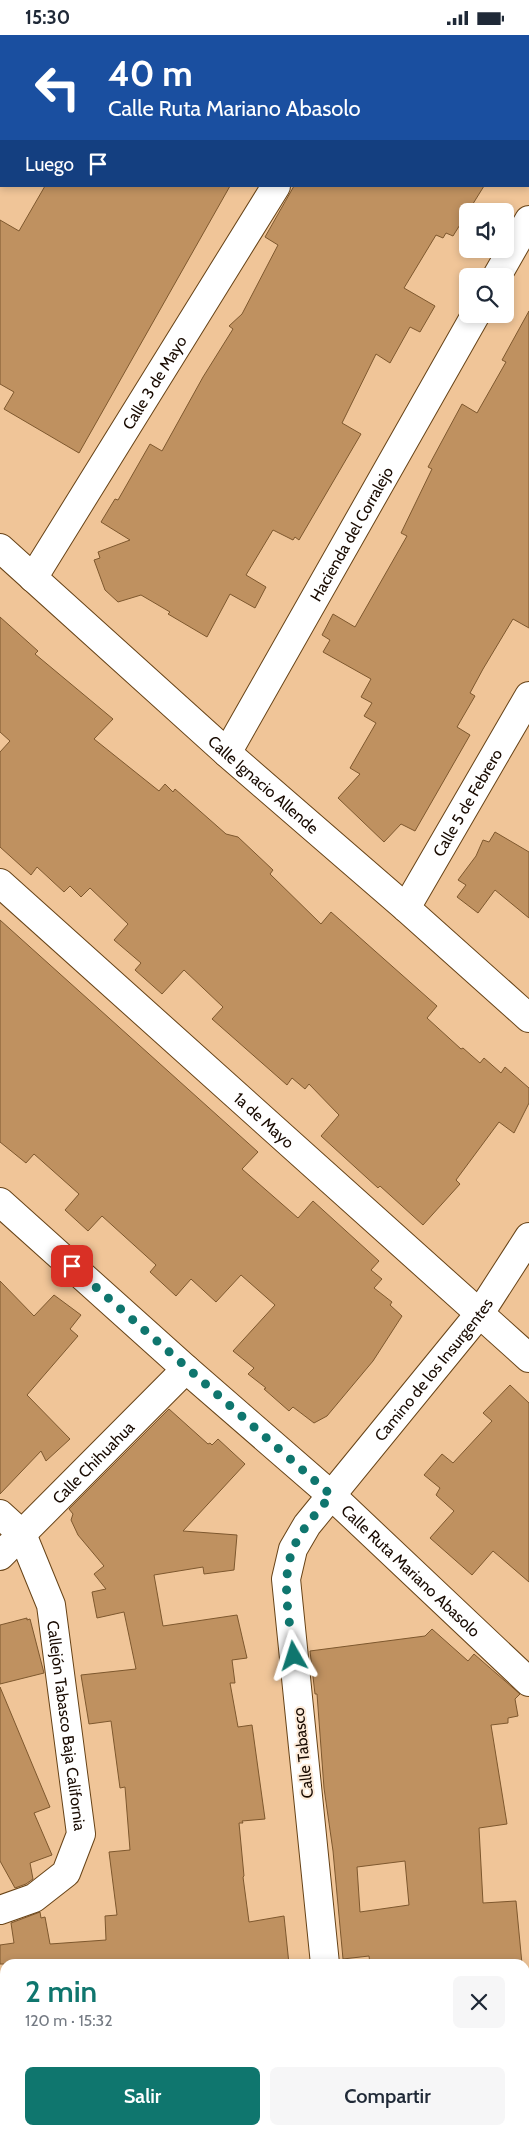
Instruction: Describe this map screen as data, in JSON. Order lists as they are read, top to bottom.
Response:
{
  "streets": {
    "street": [
      "Calle 3 de Mayo",
      "Hacienda del Corralejo",
      "Calle Ignacio Allende",
      "Calle 5 de Febrero",
      "1a de Mayo",
      "Camino de los Insurgentes",
      "Calle Chihuahua",
      "Calle Ruta Mariano Abasolo",
      "Callejón Tabasco Baja California",
      "Calle Tabasco"
    ]
  },
  "crossings": [
    ["Calle 3 de Mayo", "Calle Ignacio Allende"],
    ["Hacienda del Corralejo", "Calle Ignacio Allende"],
    ["Calle Ignacio Allende", "Calle 5 de Febrero"],
    ["1a de Mayo", "Camino de los Insurgentes"],
    ["Camino de los Insurgentes", "Calle Ruta Mariano Abasolo"],
    ["Camino de los Insurgentes", "Calle Tabasco"],
    ["Calle Chihuahua", "Calle Ruta Mariano Abasolo"],
    ["Calle Chihuahua", "Callejón Tabasco Baja California"],
    ["Calle Ruta Mariano Abasolo", "Calle Tabasco"]
  ],
  "page": {
    "status": "15:30",
    "turn": ["40 m", "Calle Ruta Mariano Abasolo"],
    "then": "Luego",
    "heading": ["2 min", "120 m · 15:32"],
    "buttons": ["Salir", "Compartir"]
  }
}
